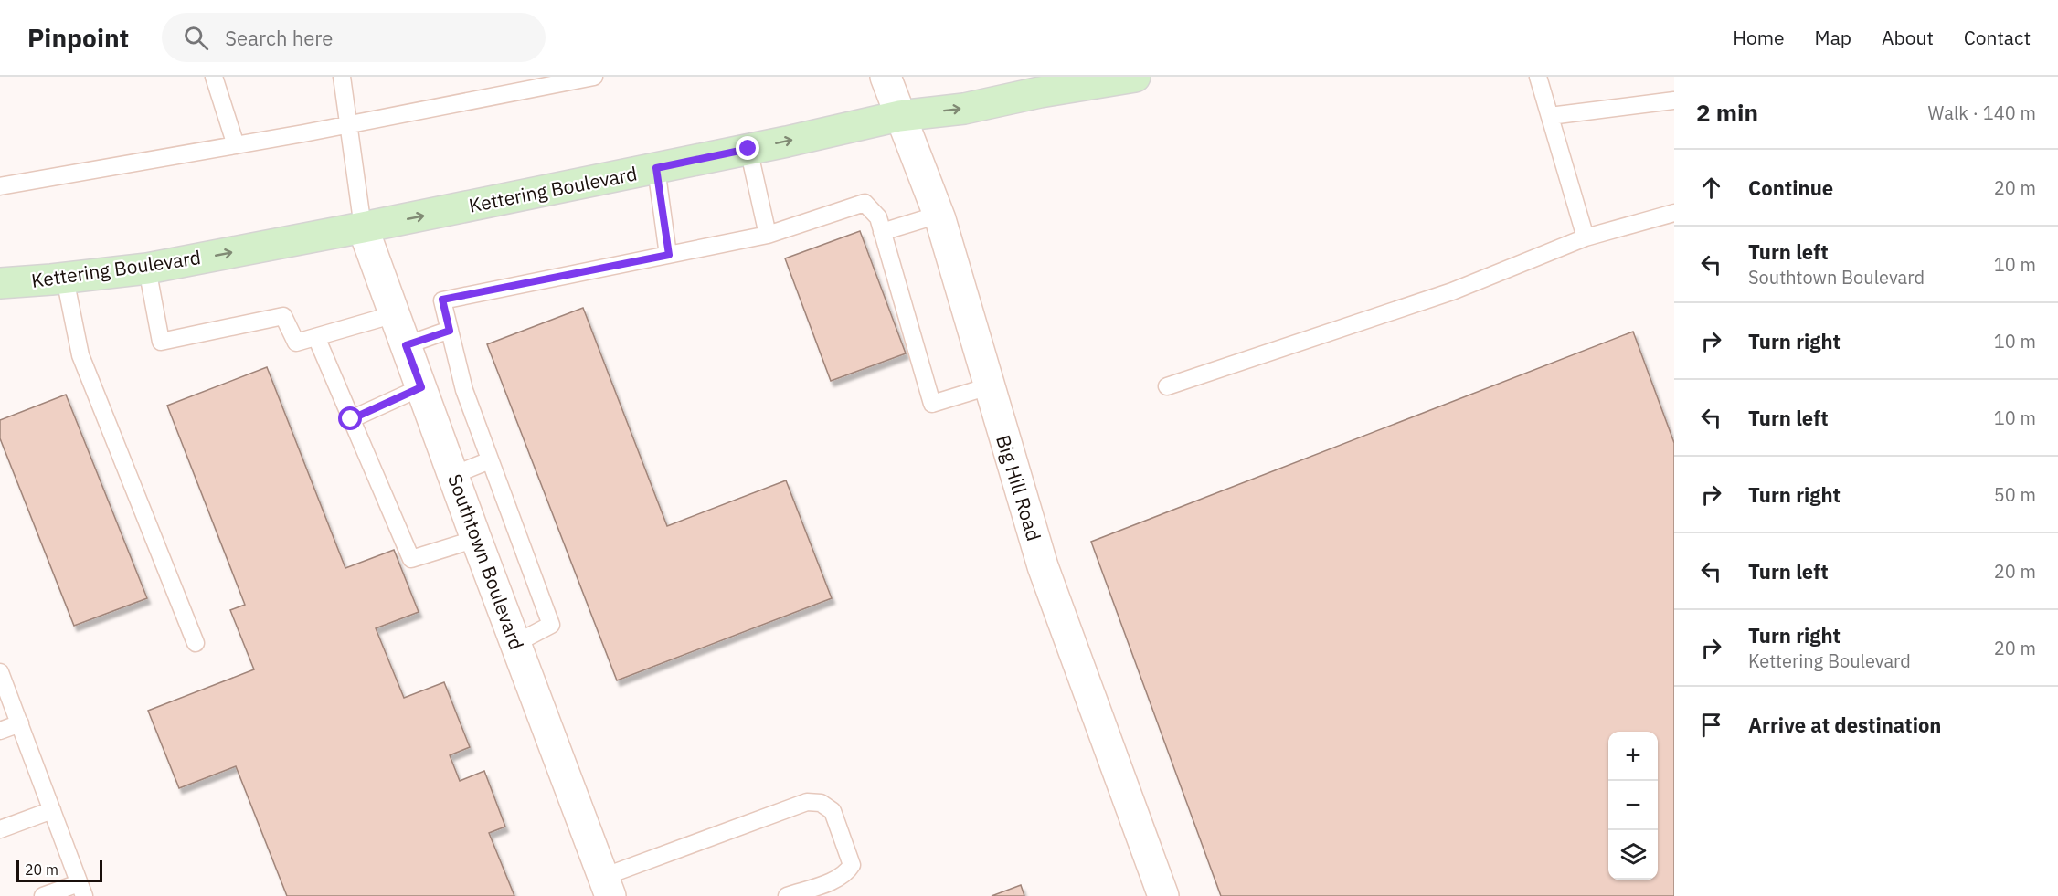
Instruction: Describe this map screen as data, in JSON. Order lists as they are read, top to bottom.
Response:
{
  "streets": {
    "main road": ["Kettering Boulevard"],
    "street": ["Big Hill Road", "Southtown Boulevard"]
  },
  "crossings": [
    ["Kettering Boulevard", "Big Hill Road"],
    ["Kettering Boulevard", "Southtown Boulevard"]
  ],
  "one_way": ["Kettering Boulevard"],
  "scale_bar": "20 m",
  "page": {
    "header": "Pinpoint",
    "search": "Search here",
    "nav": [
      "Home",
      "Map",
      "About",
      "Contact"
    ],
    "heading": ["2 min", "Walk · 140 m"],
    "list": [
      ["Continue", "20 m"],
      ["Turn left", "Southtown Boulevard", "10 m"],
      ["Turn right", "10 m"],
      ["Turn left", "10 m"],
      ["Turn right", "50 m"],
      ["Turn left", "20 m"],
      ["Turn right", "Kettering Boulevard", "20 m"],
      "Arrive at destination"
    ],
    "map_buttons": ["+", "−"],
    "scale": "20 m"
  }
}
